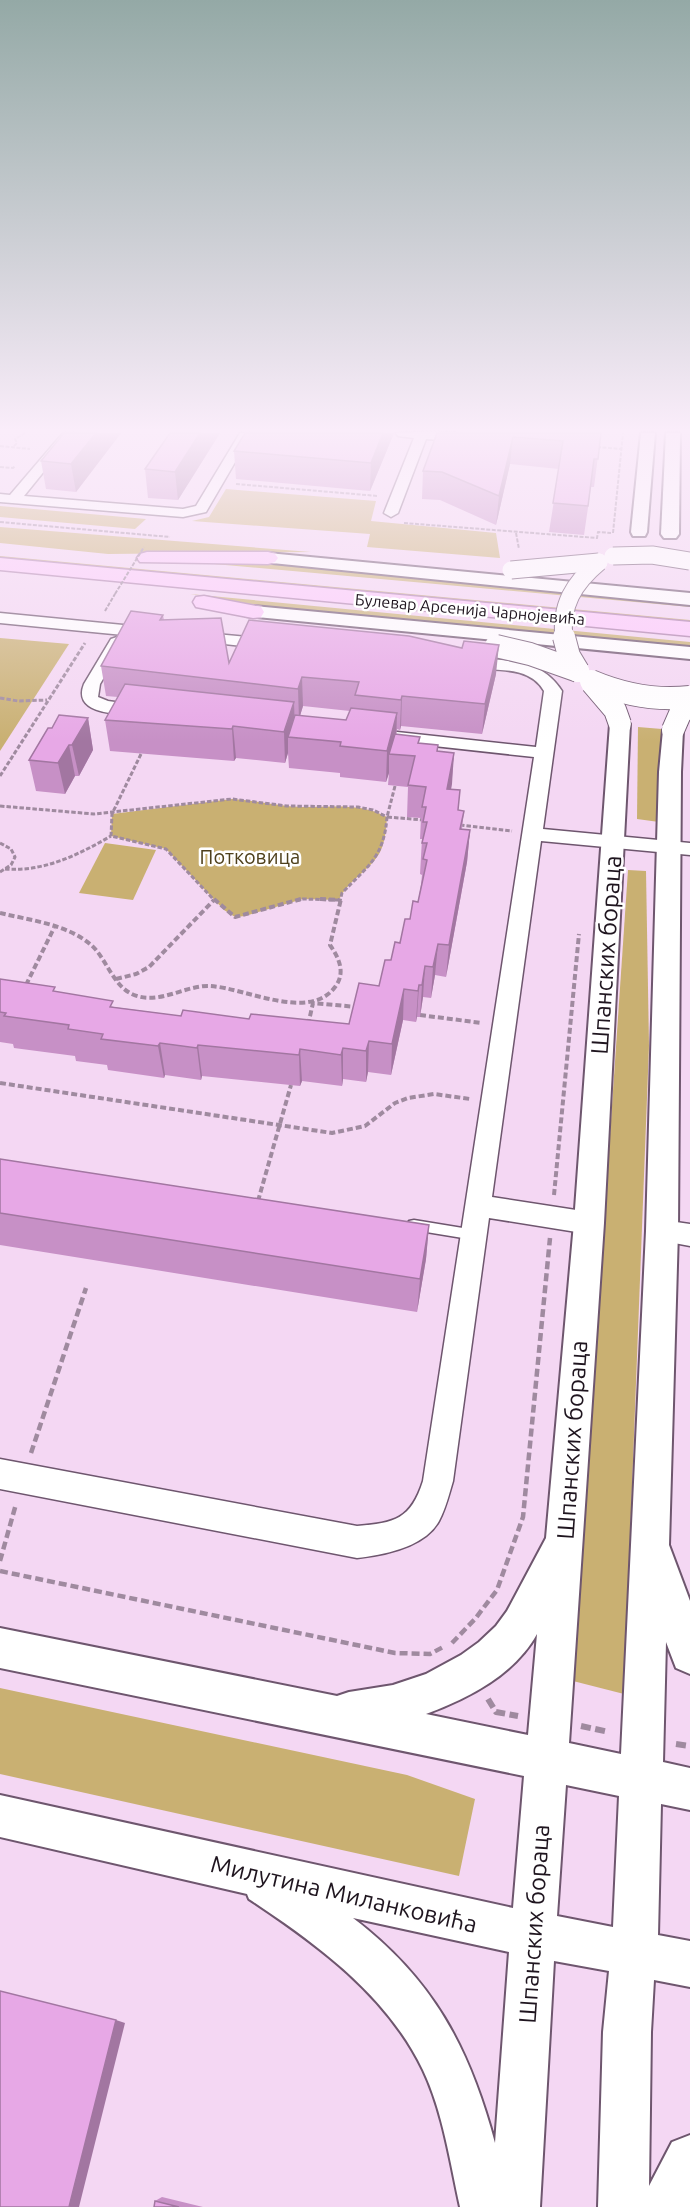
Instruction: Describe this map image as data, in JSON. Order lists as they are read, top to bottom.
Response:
{
  "streets": {
    "highway": ["Булевар Арсенија Чарнојевића"],
    "street": ["Шпанских бораца", "Милутина Миланковића"]
  },
  "crossings": [
    ["Шпанских бораца", "Милутина Миланковића"]
  ],
  "parks": ["Потковица"]
}
